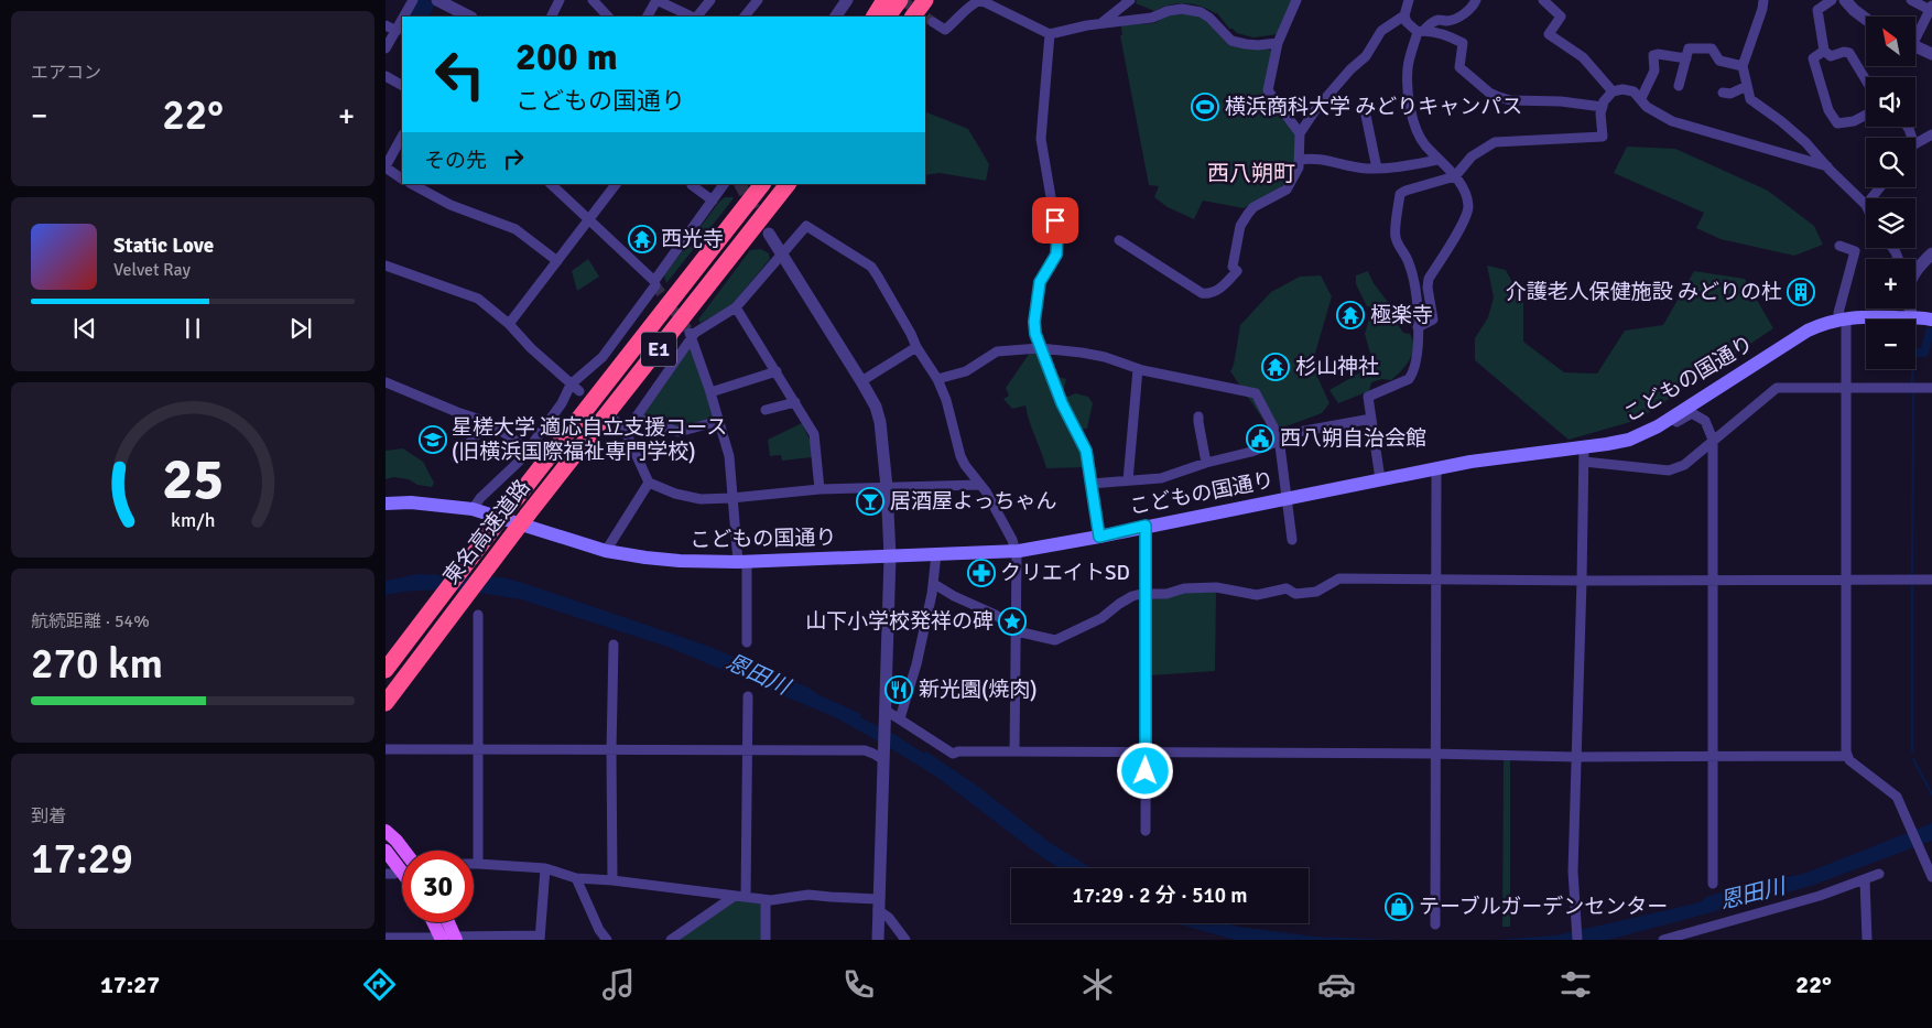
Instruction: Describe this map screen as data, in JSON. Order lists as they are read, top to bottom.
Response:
{
  "streets": {
    "highway": ["E1", "東名高速道路"],
    "main road": ["こどもの国通り"]
  },
  "districts": ["西八朔町"],
  "water": ["恩田川"],
  "places": {
    "sports": ["横浜商科大学 みどりキャンパス"],
    "temple": ["西光寺", "極楽寺", "杉山神社"],
    "building": ["介護老人保健施設 みどりの杜"],
    "public building": ["西八朔自治会館"],
    "school or university": ["星槎大学 適応自立支援コース (旧横浜国際福祉専門学校)"],
    "bar": ["居酒屋よっちゃん"],
    "pharmacy": ["クリエイトSD"],
    "place": ["山下小学校発祥の碑"],
    "restaurant": ["新光園(焼肉)"],
    "shop": ["テーブルガーデンセンター"]
  },
  "north": "top left",
  "page": {
    "tile": [
      "エアコン",
      ["航続距離 · 54%", "270 km"],
      ["到着", "17:29"]
    ],
    "map_buttons": ["+", "−"],
    "turn": ["200 m", "こどもの国通り"],
    "heat": ["−", "22°", "+"],
    "then": "その先",
    "song": ["Static Love", "Velvet Ray"],
    "limit": "30",
    "trip": "17:29 · 2 分 · 510 m",
    "tabs": ["17:27", "22°"],
    "gauge": ["25", "km/h"]
  }
}
